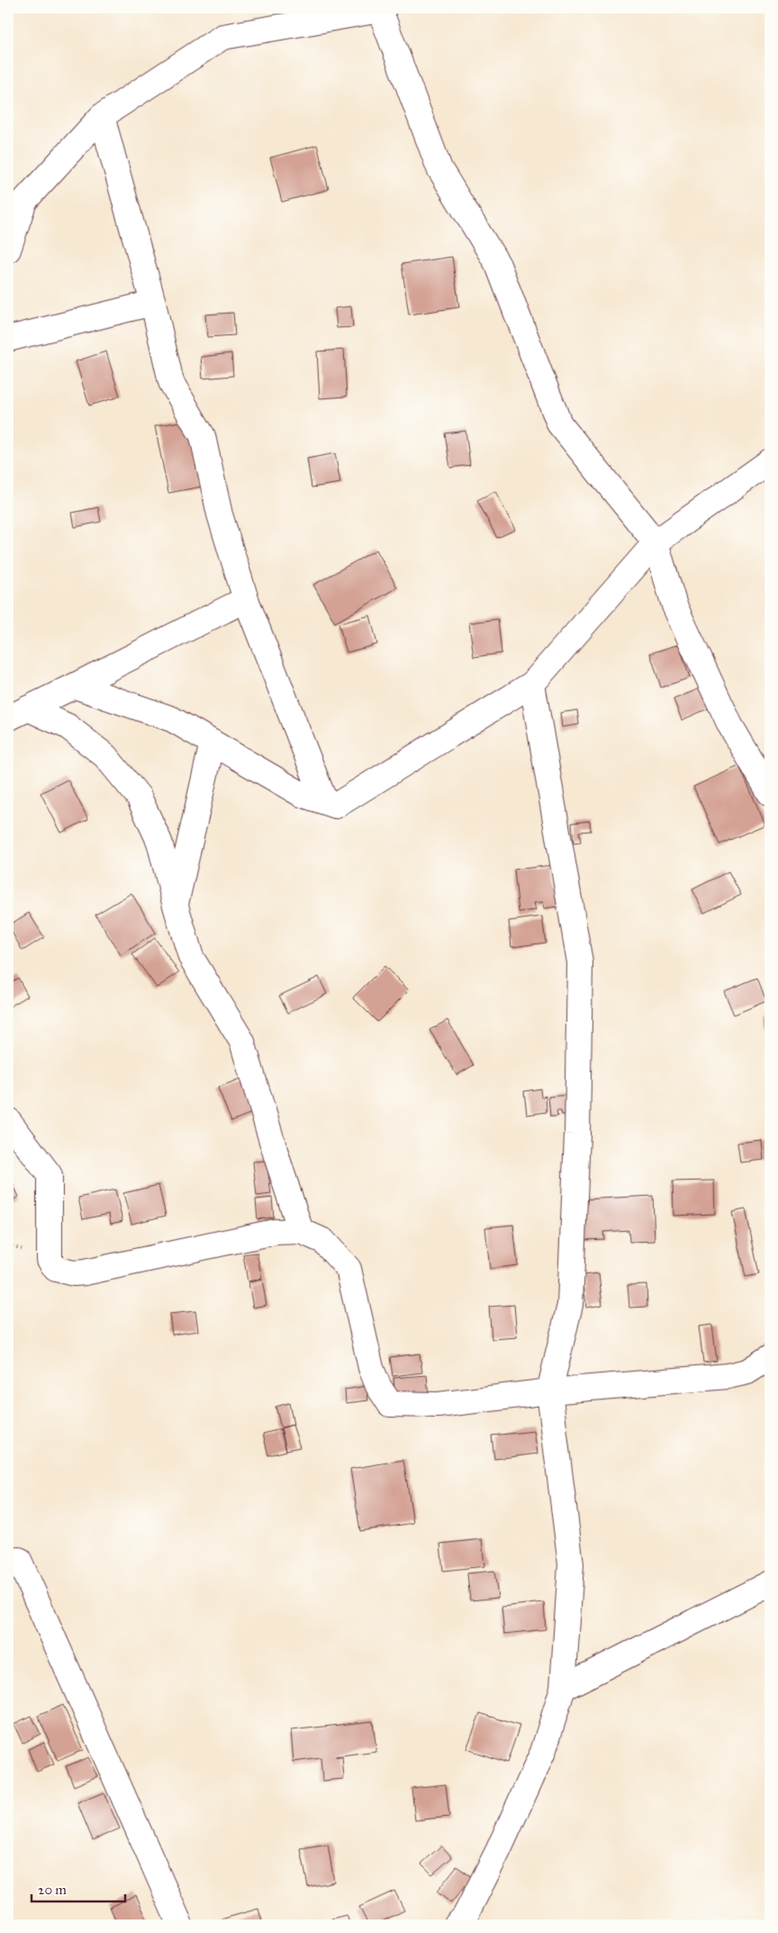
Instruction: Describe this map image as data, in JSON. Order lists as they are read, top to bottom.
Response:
{
  "scale_bar": "20 m"
}
